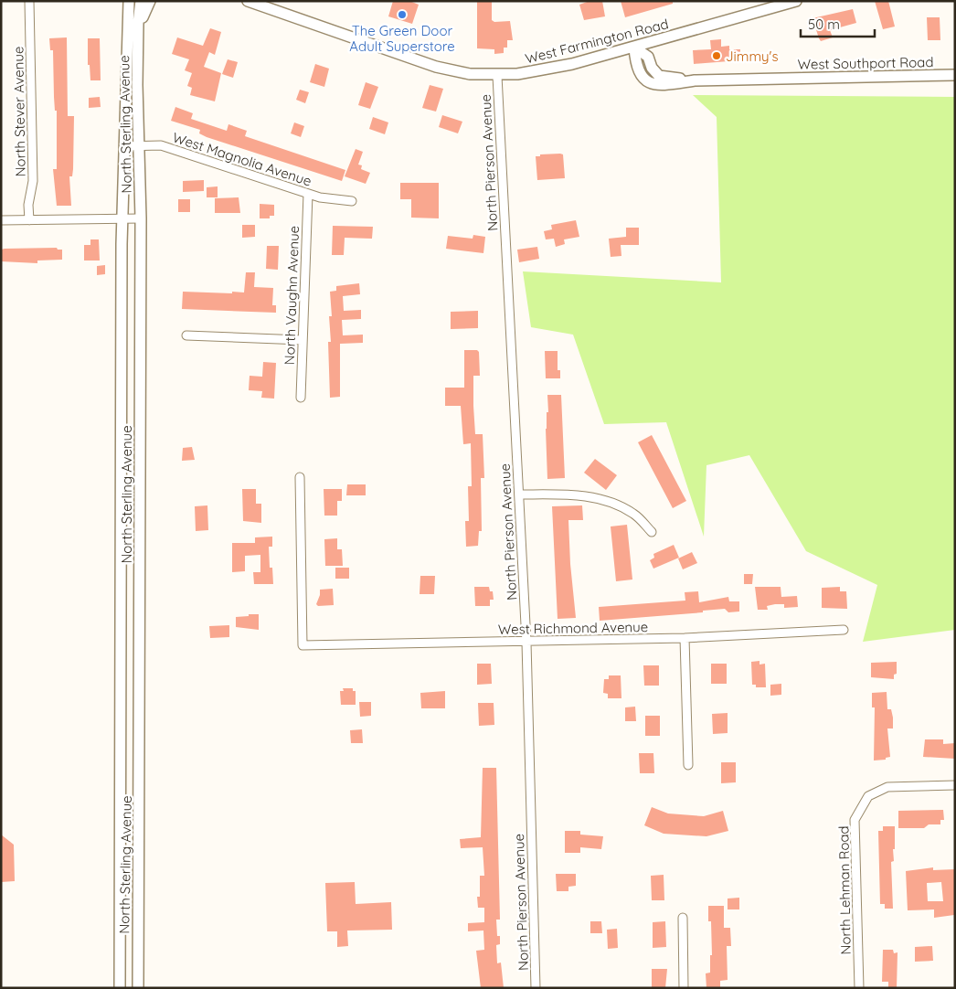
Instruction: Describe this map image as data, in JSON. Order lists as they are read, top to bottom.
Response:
{
  "streets": {
    "main road": ["West Farmington Road", "West Southport Road", "North Sterling Avenue"],
    "street": [
      "North Stever Avenue",
      "West Magnolia Avenue",
      "North Pierson Avenue",
      "North Vaughn Avenue",
      "West Richmond Avenue",
      "North Lehman Road"
    ]
  },
  "crossings": [
    ["West Farmington Road", "West Southport Road"],
    ["West Farmington Road", "North Pierson Avenue"],
    ["North Sterling Avenue", "West Magnolia Avenue"],
    ["West Magnolia Avenue", "North Vaughn Avenue"],
    ["North Pierson Avenue", "West Richmond Avenue"]
  ],
  "places": ["The Green Door Adult Superstore", "Jimmy's"],
  "scale_bar": "50 m"
}
